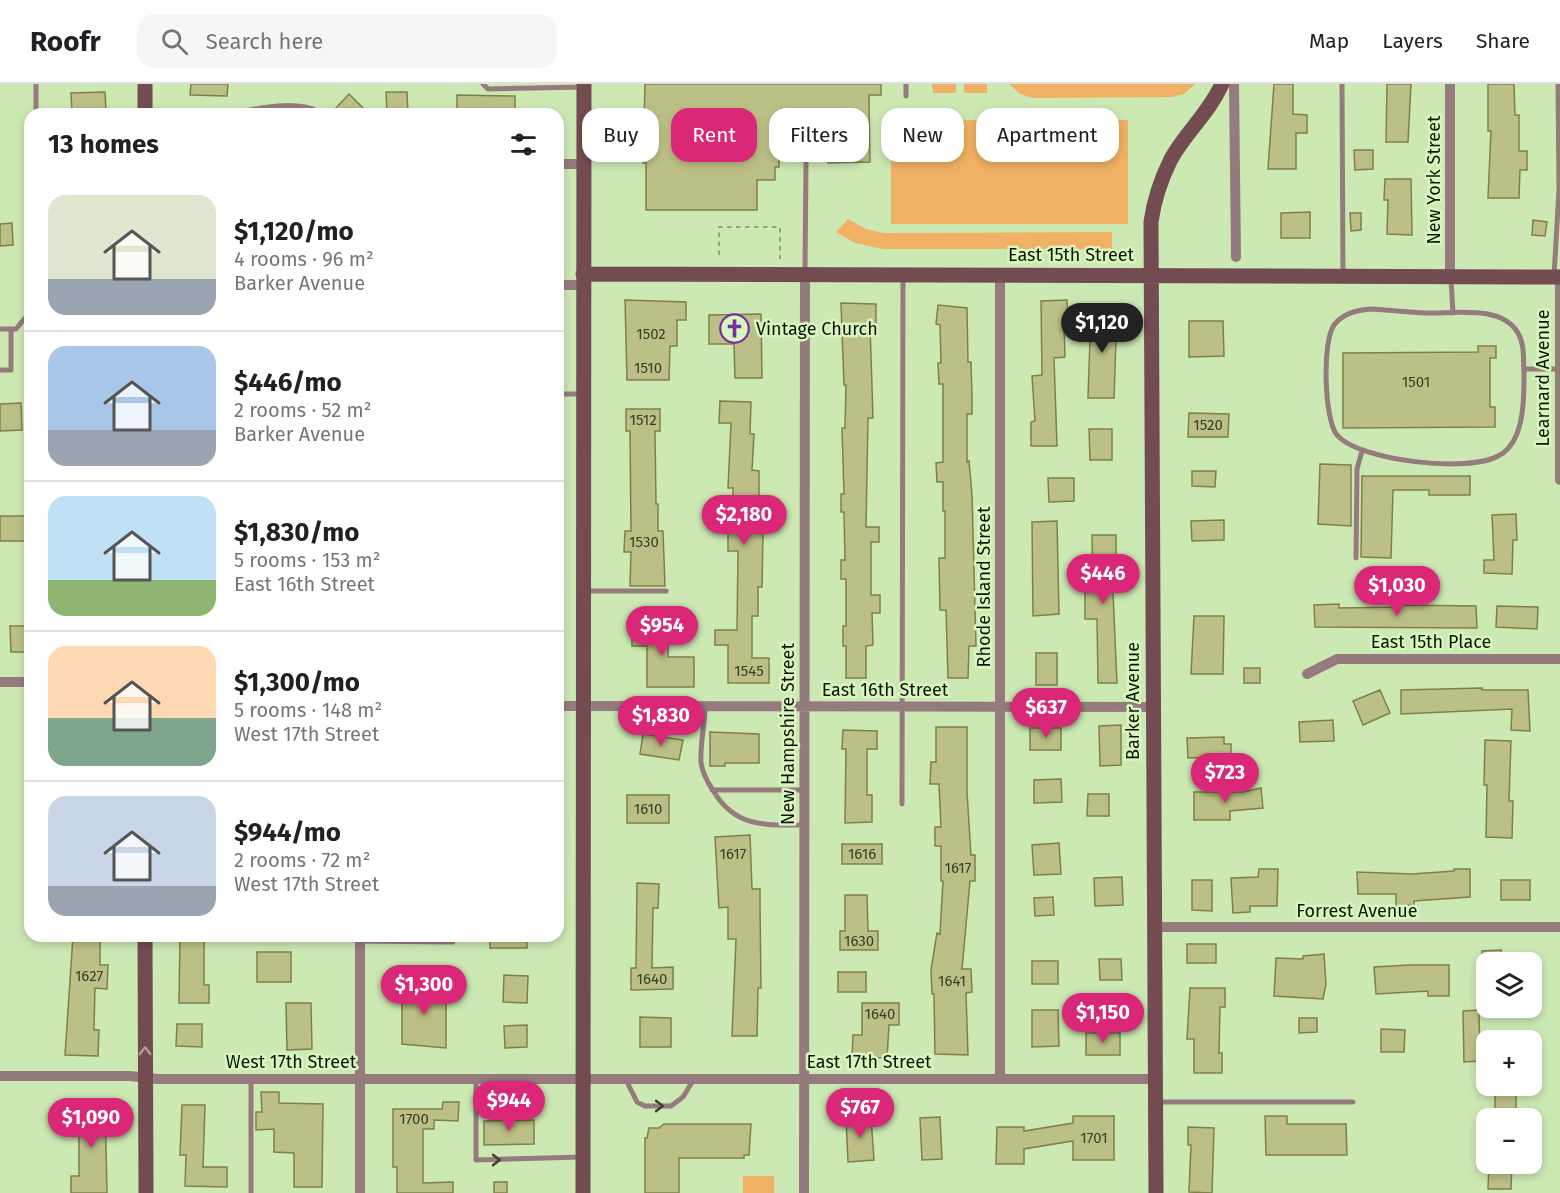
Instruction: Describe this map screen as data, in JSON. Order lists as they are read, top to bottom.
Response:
{
  "streets": {
    "main road": ["East 15th Street", "Barker Avenue"],
    "street": [
      "New York Street",
      "Learnard Avenue",
      "Rhode Island Street",
      "East 15th Place",
      "East 16th Street",
      "New Hampshire Street",
      "Forrest Avenue",
      "West 17th Street",
      "East 17th Street"
    ]
  },
  "crossings": [
    ["New York Street", "East 15th Street"],
    ["East 15th Street", "Learnard Avenue"],
    ["East 15th Street", "Rhode Island Street"],
    ["East 15th Street", "Barker Avenue"],
    ["East 15th Street", "New Hampshire Street"],
    ["Rhode Island Street", "East 16th Street"],
    ["Rhode Island Street", "East 17th Street"],
    ["East 16th Street", "Barker Avenue"],
    ["East 16th Street", "New Hampshire Street"],
    ["Barker Avenue", "Forrest Avenue"],
    ["Barker Avenue", "East 17th Street"],
    ["New Hampshire Street", "East 17th Street"],
    ["West 17th Street", "East 17th Street"]
  ],
  "places": {
    "church": ["Vintage Church"]
  },
  "house_numbers": [
    "1502",
    "1510",
    "1501",
    "1512",
    "1520",
    "1530",
    "1545",
    "1610",
    "1617",
    "1616",
    "1617",
    "1630",
    "1627",
    "1640",
    "1641",
    "1640",
    "1700",
    "1701"
  ],
  "page": {
    "header": "Roofr",
    "search": "Search here",
    "nav": ["Map", "Layers", "Share"],
    "chip": [
      "Buy",
      "Rent",
      "Filters",
      "New",
      "Apartment"
    ],
    "heading": "13 homes",
    "list": [
      {
        "name": "$1,120/mo",
        "note": "4 rooms · 96 m² · Barker Avenue"
      },
      {
        "name": "$446/mo",
        "note": "2 rooms · 52 m² · Barker Avenue"
      },
      {
        "name": "$1,830/mo",
        "note": "5 rooms · 153 m² · East 16th Street"
      },
      {
        "name": "$1,300/mo",
        "note": "5 rooms · 148 m² · West 17th Street"
      },
      {
        "name": "$944/mo",
        "note": "2 rooms · 72 m² · West 17th Street"
      }
    ],
    "price": [
      "$1,120",
      "$2,180",
      "$446",
      "$1,030",
      "$954",
      "$637",
      "$1,830",
      "$723",
      "$1,300",
      "$1,150",
      "$944",
      "$767",
      "$1,090"
    ],
    "map_buttons": ["+", "−"]
  }
}
